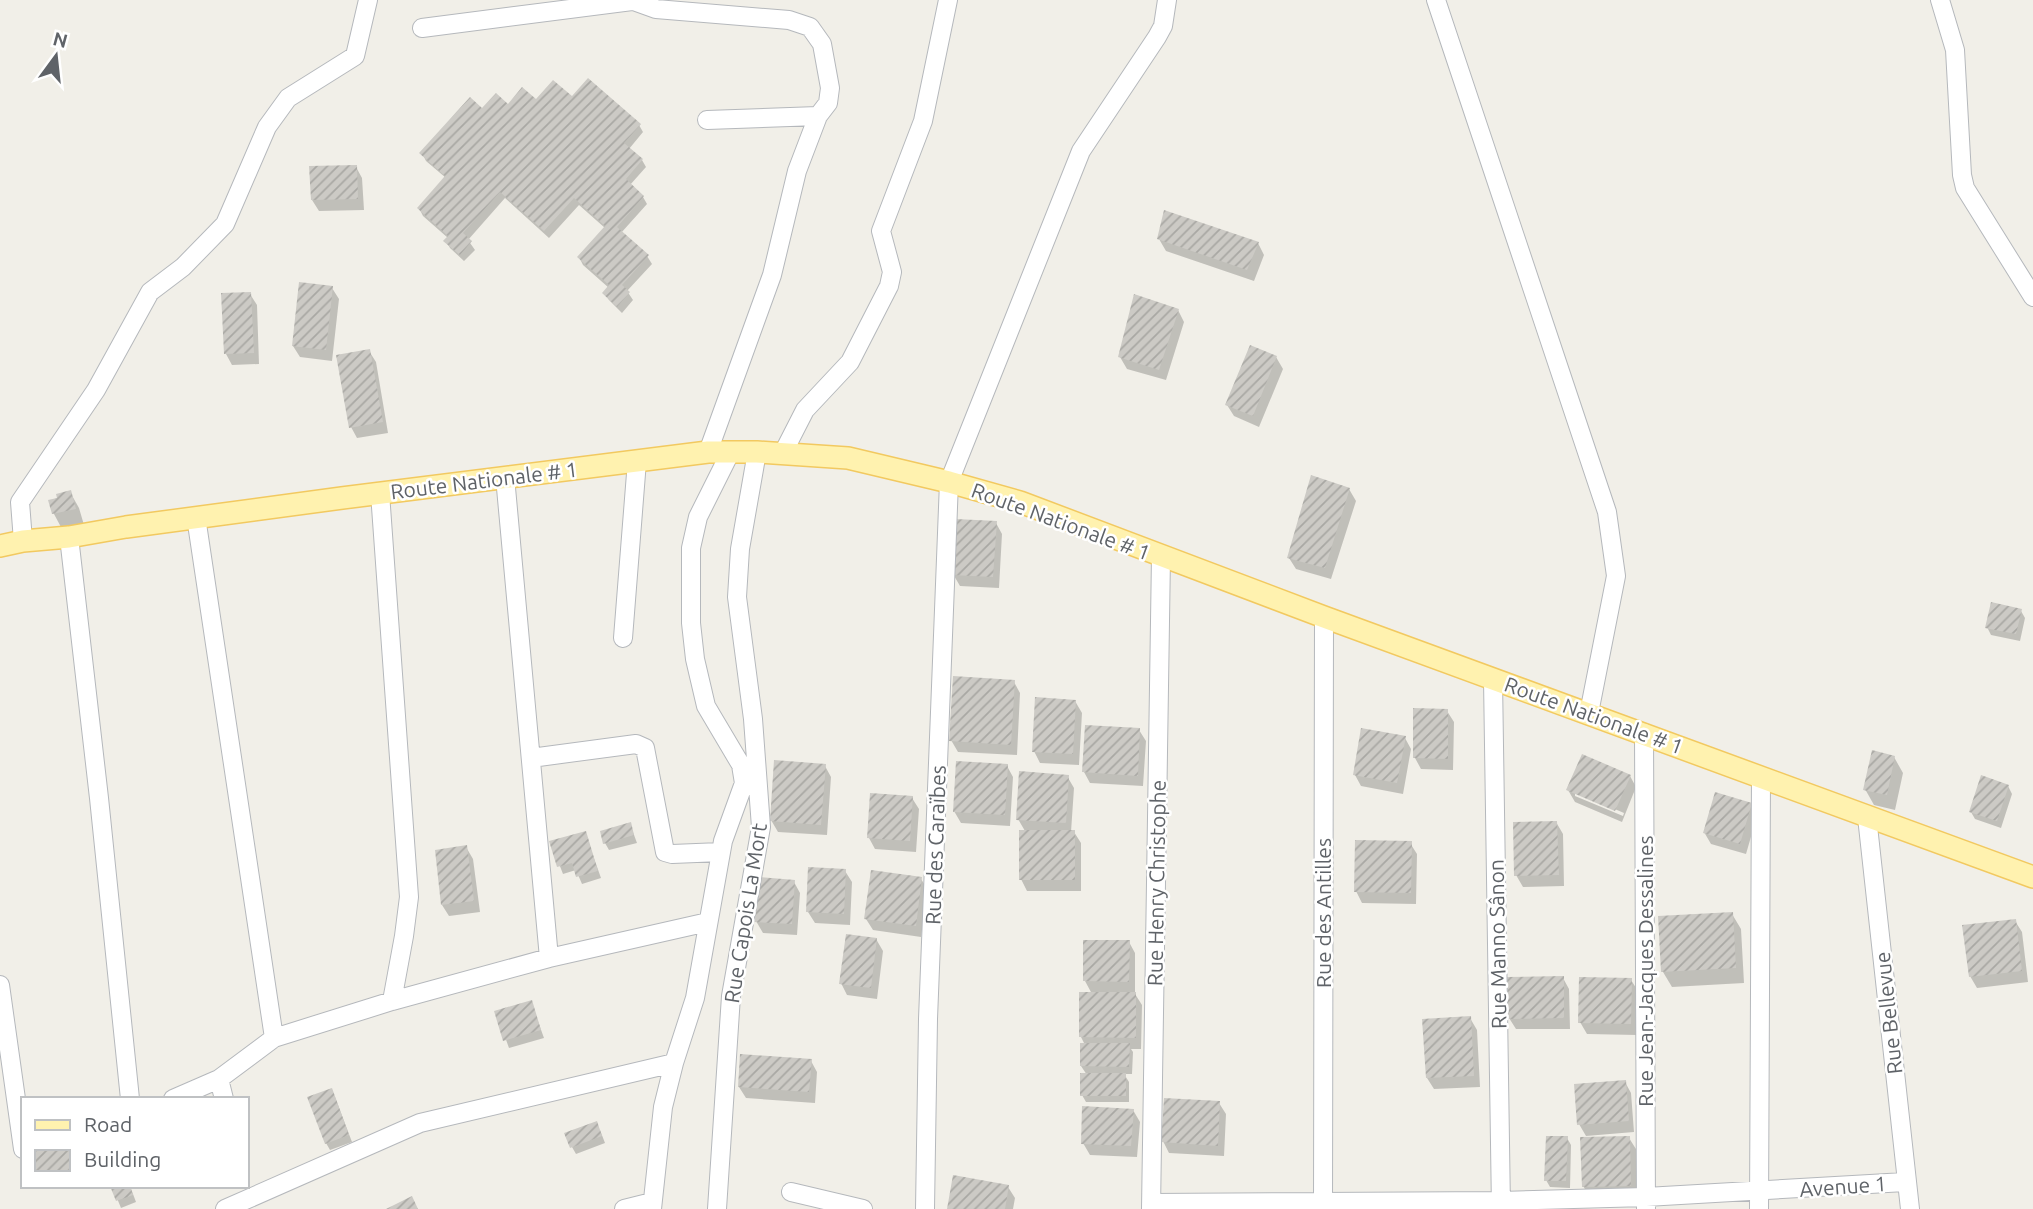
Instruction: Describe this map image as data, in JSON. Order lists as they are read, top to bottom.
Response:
{
  "streets": {
    "main road": ["Route Nationale # 1"],
    "street": [
      "Rue des Caraïbes",
      "Rue Henry Christophe",
      "Rue Capois La Mort",
      "Rue des Antilles",
      "Rue Manno Sânon",
      "Rue Jean-Jacques Dessalines",
      "Rue Bellevue",
      "Avenue 1"
    ]
  },
  "crossings": [
    ["Route Nationale # 1", "Rue des Caraïbes"],
    ["Route Nationale # 1", "Rue Henry Christophe"],
    ["Route Nationale # 1", "Rue Capois La Mort"],
    ["Route Nationale # 1", "Rue des Antilles"],
    ["Route Nationale # 1", "Rue Manno Sânon"],
    ["Route Nationale # 1", "Rue Jean-Jacques Dessalines"],
    ["Route Nationale # 1", "Rue Bellevue"],
    ["Rue Henry Christophe", "Avenue 1"],
    ["Rue des Antilles", "Avenue 1"],
    ["Rue Manno Sânon", "Avenue 1"],
    ["Rue Jean-Jacques Dessalines", "Avenue 1"],
    ["Rue Bellevue", "Avenue 1"]
  ],
  "legend": ["Road", "Building"],
  "north": "top"
}
